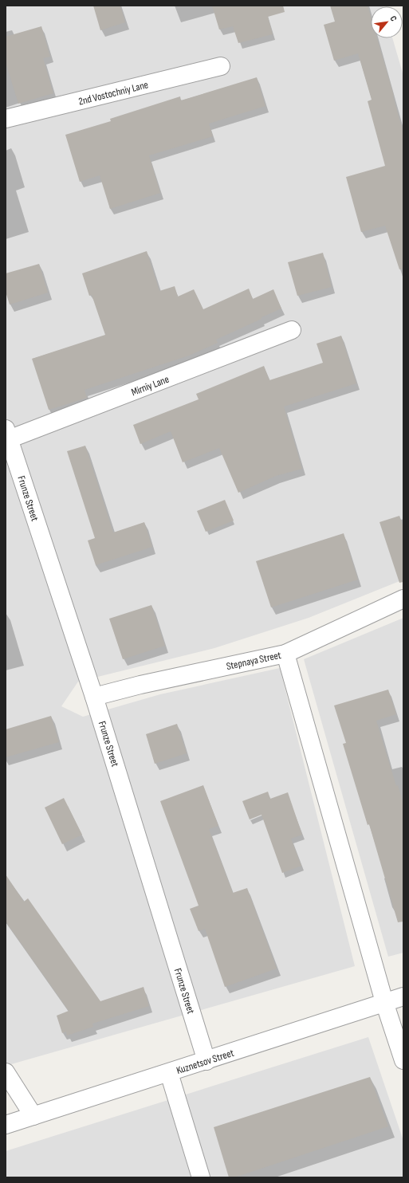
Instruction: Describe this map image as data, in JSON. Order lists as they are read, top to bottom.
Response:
{
  "streets": {
    "street": [
      "2nd Vostochniy Lane",
      "Mirniy Lane",
      "Frunze Street",
      "Stepnaya Street",
      "Kuznetsov Street"
    ]
  },
  "crossings": [
    ["Mirniy Lane", "Frunze Street"],
    ["Frunze Street", "Stepnaya Street"],
    ["Frunze Street", "Kuznetsov Street"]
  ],
  "north": "top right"
}
